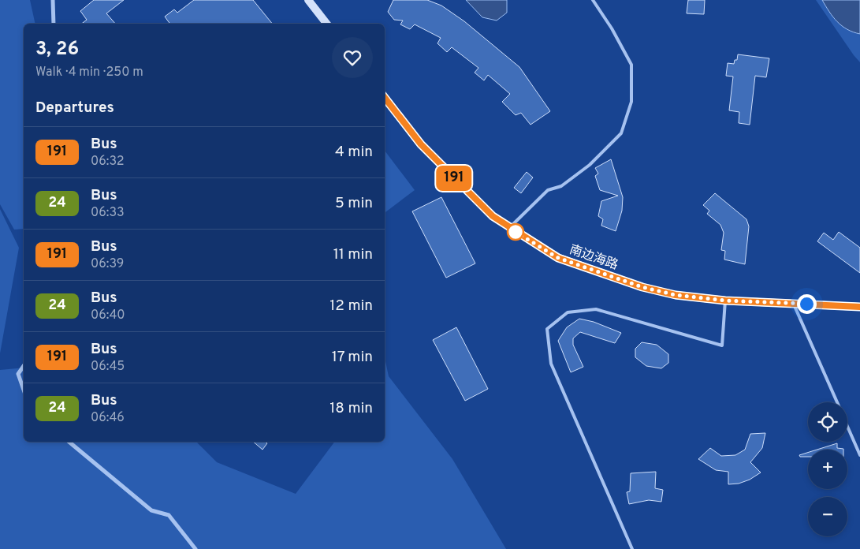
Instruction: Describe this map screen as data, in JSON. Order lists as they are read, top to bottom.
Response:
{
  "streets": {
    "street": ["南边海路"]
  },
  "lines": ["bus line 191"],
  "page": {
    "on_map": "191",
    "heading": [
      ["3, 26", "Walk · 4 min · 250 m"],
      "Departures"
    ],
    "list": [
      {
        "mark": "191",
        "name": "Bus",
        "note": "06:32",
        "value": "4 min"
      },
      {
        "mark": "24",
        "name": "Bus",
        "note": "06:33",
        "value": "5 min"
      },
      {
        "mark": "191",
        "name": "Bus",
        "note": "06:39",
        "value": "11 min"
      },
      {
        "mark": "24",
        "name": "Bus",
        "note": "06:40",
        "value": "12 min"
      },
      {
        "mark": "191",
        "name": "Bus",
        "note": "06:45",
        "value": "17 min"
      },
      {
        "mark": "24",
        "name": "Bus",
        "note": "06:46",
        "value": "18 min"
      }
    ],
    "map_buttons": ["+", "−"]
  }
}
